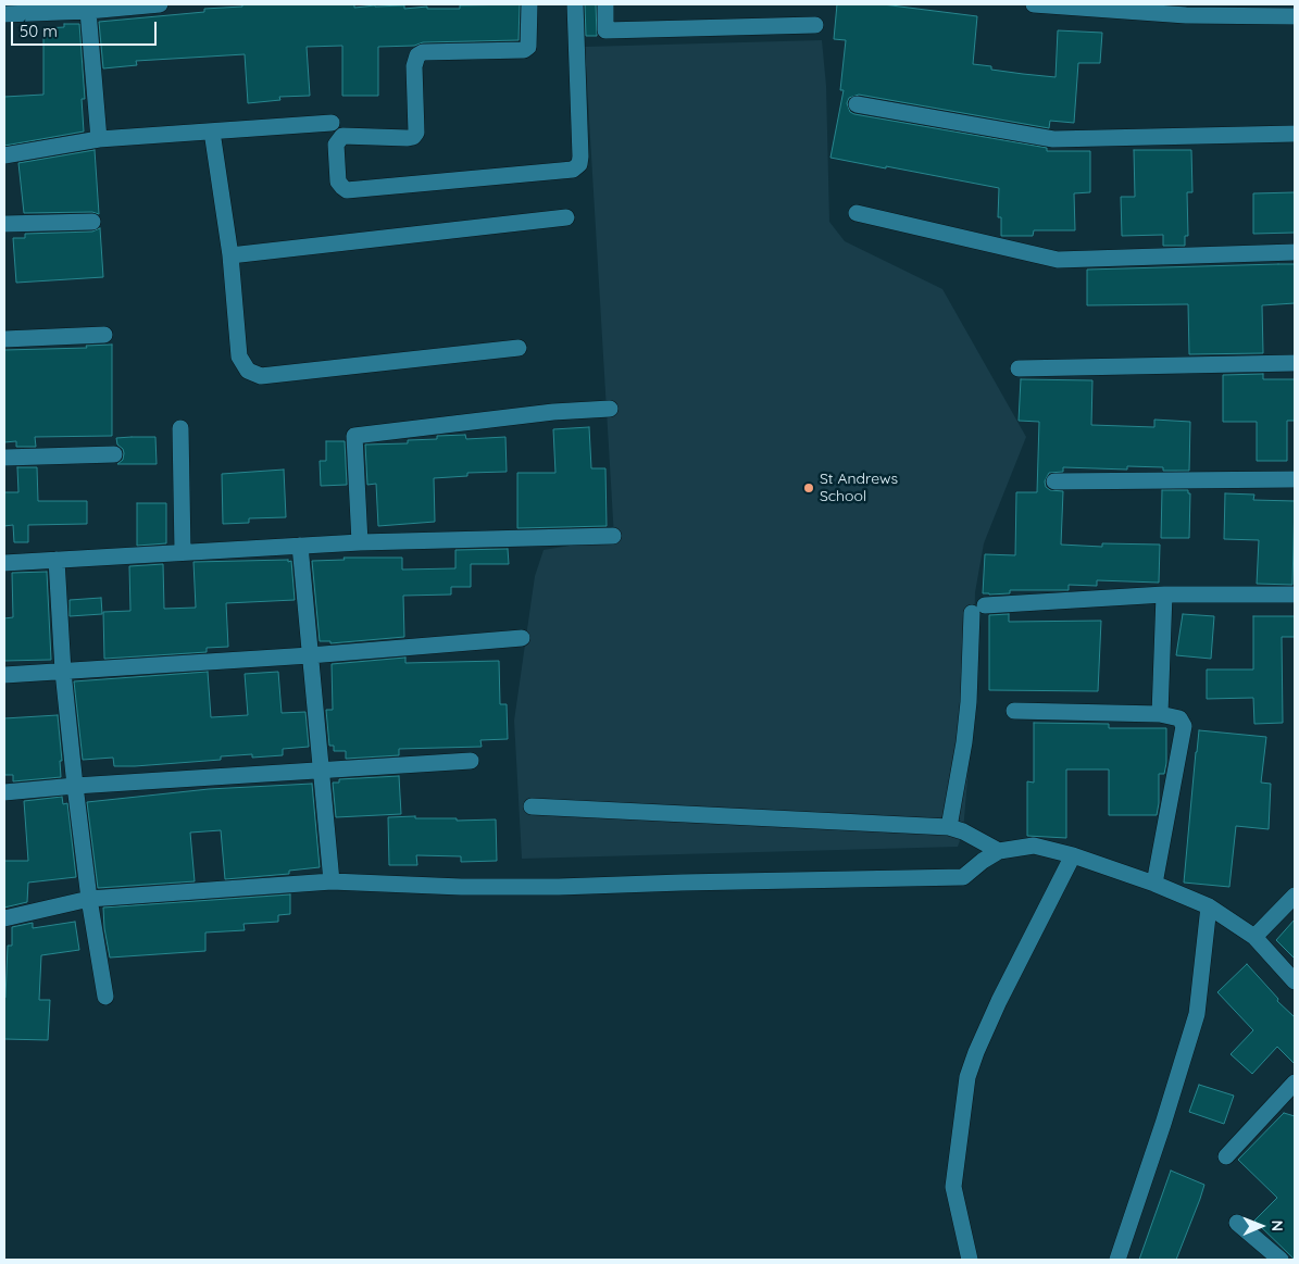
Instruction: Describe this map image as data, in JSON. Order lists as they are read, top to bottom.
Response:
{
  "places": ["St Andrews School"],
  "scale_bar": "50 m",
  "north": "right"
}
